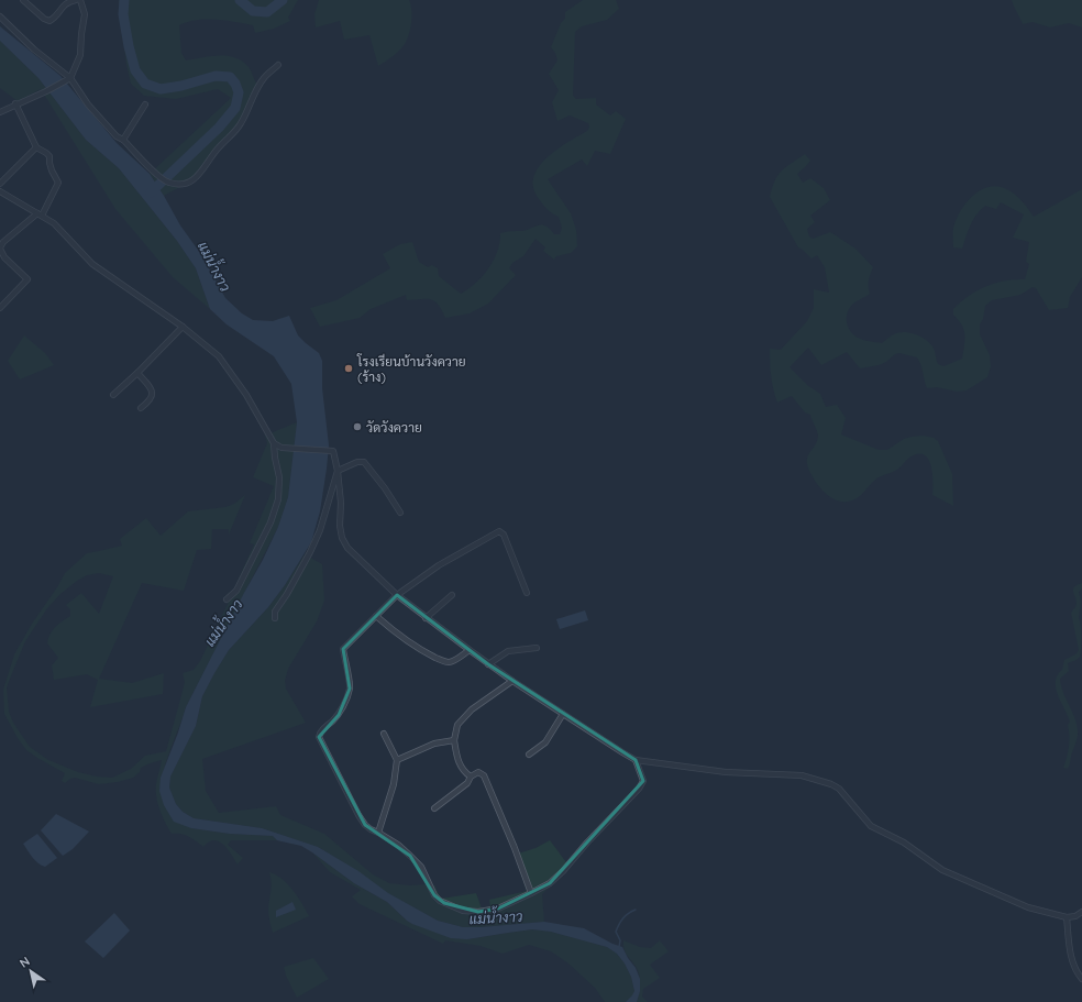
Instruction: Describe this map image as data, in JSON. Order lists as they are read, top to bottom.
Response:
{
  "water": ["แม่น้ำงาว"],
  "places": ["โรงเรียนบ้านวังควาย (ร้าง)", "วัดวังควาย"],
  "north": "top left"
}
